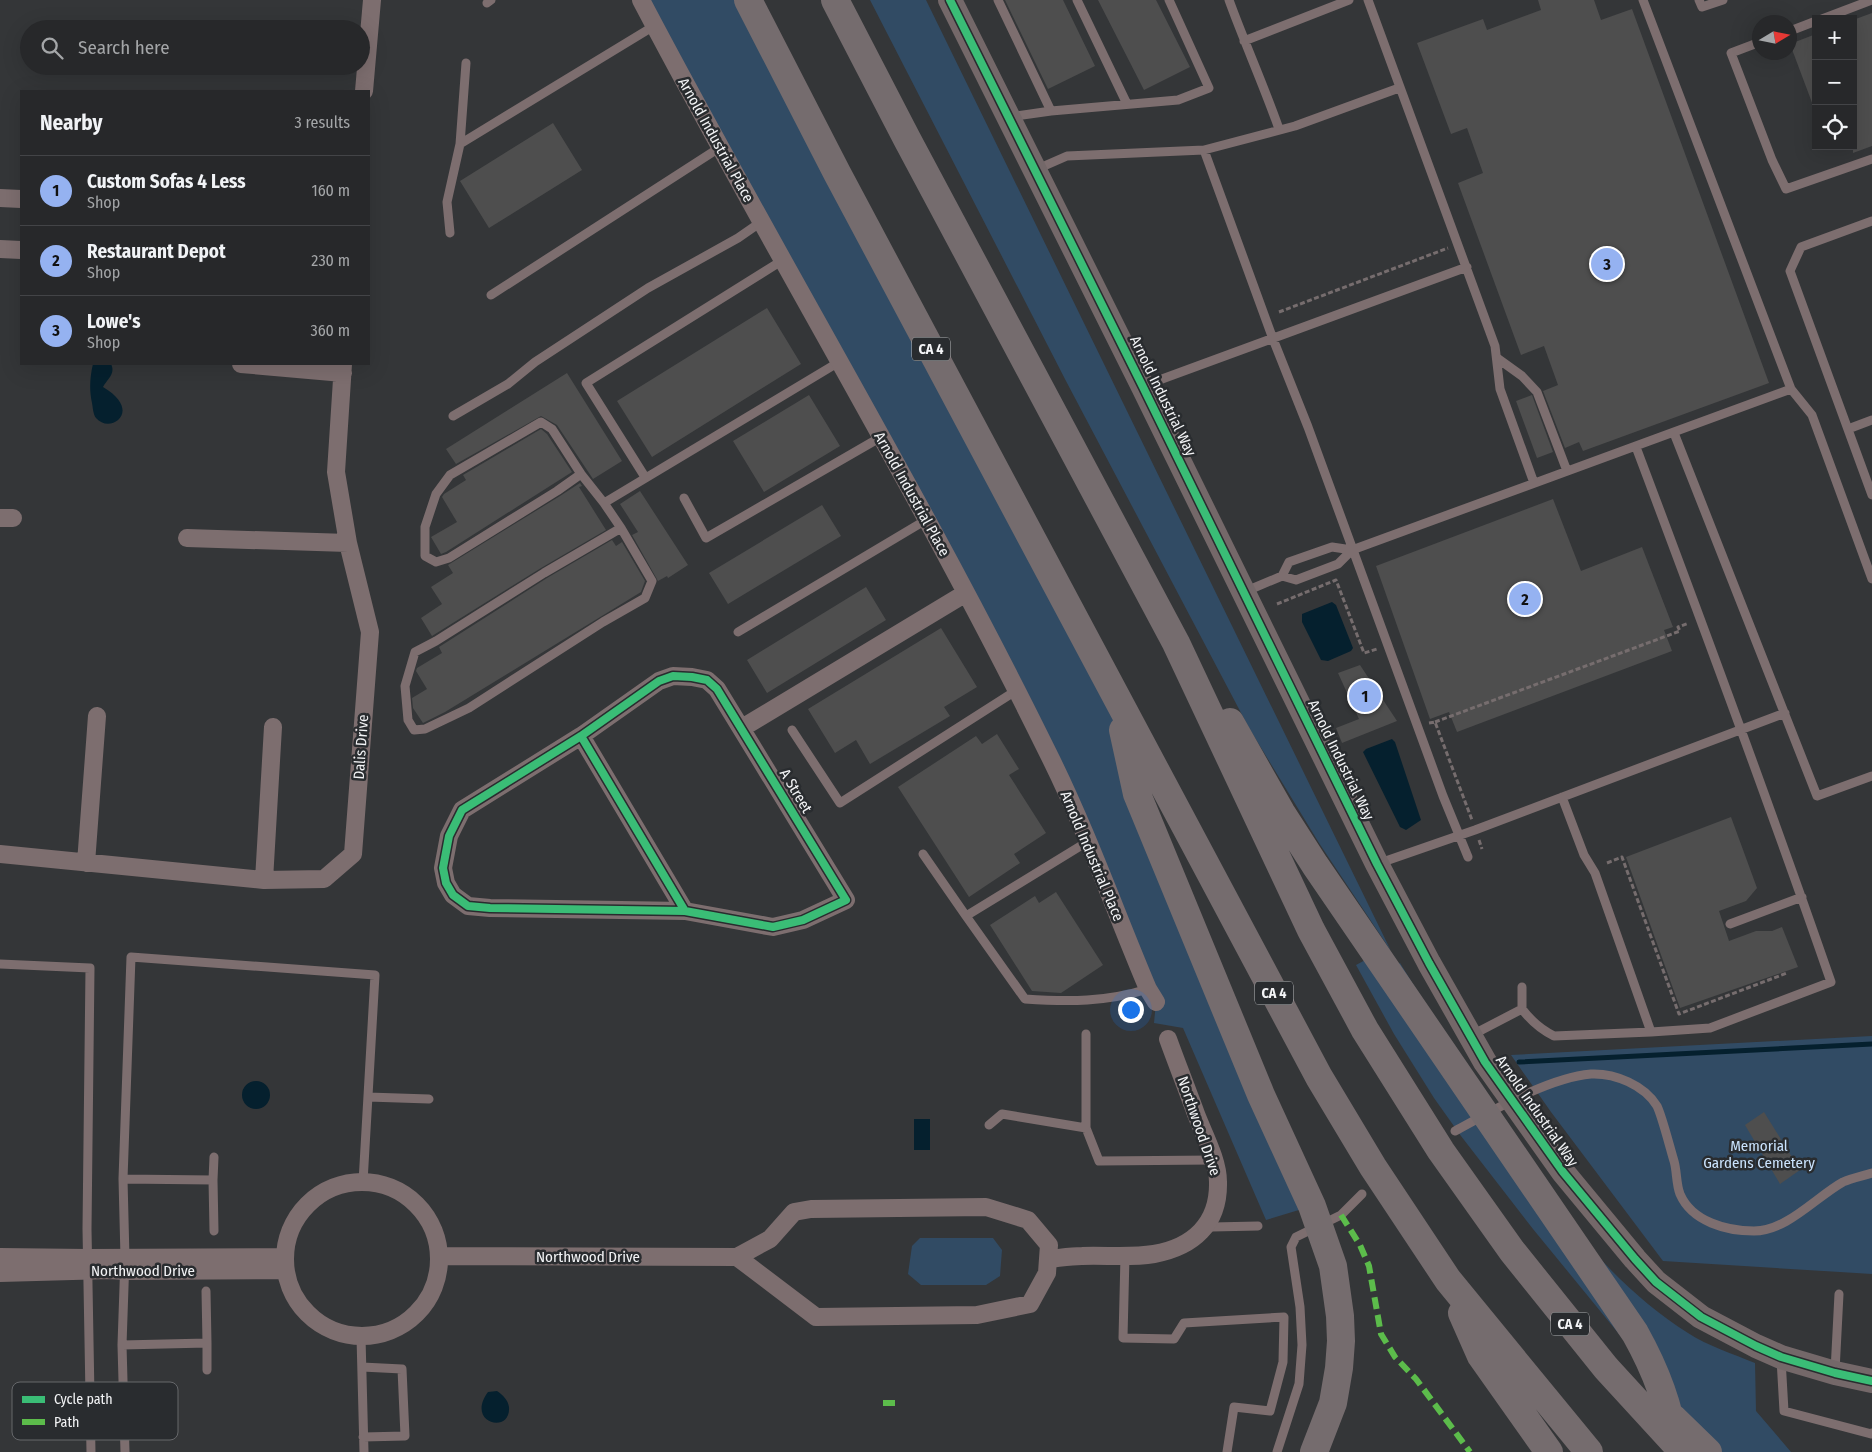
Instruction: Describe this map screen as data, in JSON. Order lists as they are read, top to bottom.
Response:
{
  "streets": {
    "highway": ["CA 4"],
    "street": [
      "Arnold Industrial Place",
      "Arnold Industrial Way",
      "Dalis Drive",
      "A Street",
      "Northwood Drive"
    ]
  },
  "parks": ["Memorial Gardens Cemetery"],
  "legend": ["Cycle path", "Path"],
  "north": "right",
  "page": {
    "map_buttons": ["+", "−"],
    "search": "Search here",
    "heading": ["Nearby", "3 results"],
    "list": [
      {
        "mark": "1",
        "name": "Custom Sofas 4 Less",
        "note": "Shop",
        "value": "160 m"
      },
      {
        "mark": "2",
        "name": "Restaurant Depot",
        "note": "Shop",
        "value": "230 m"
      },
      {
        "mark": "3",
        "name": "Lowe's",
        "note": "Shop",
        "value": "360 m"
      }
    ],
    "pins": ["3", "2", "1"]
  }
}
